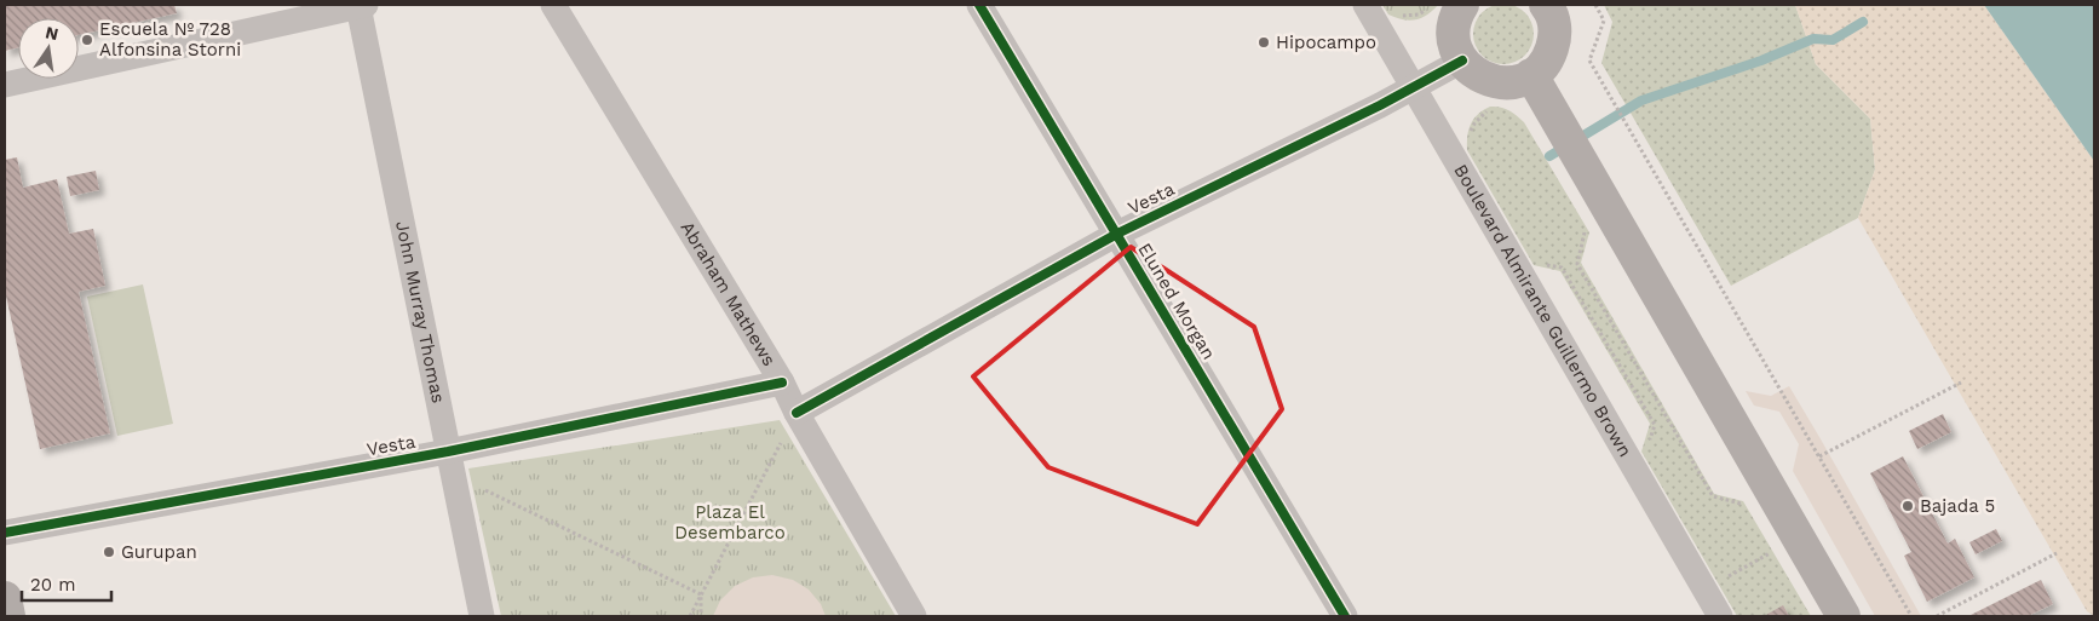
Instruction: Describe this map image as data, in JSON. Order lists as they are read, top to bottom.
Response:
{
  "streets": {
    "street": [
      "Vesta",
      "Abraham Mathews",
      "Eluned Morgan",
      "Boulevard Almirante Guillermo Brown",
      "John Murray Thomas"
    ]
  },
  "crossings": [
    ["Vesta", "Abraham Mathews"],
    ["Vesta", "Eluned Morgan"],
    ["Vesta", "Boulevard Almirante Guillermo Brown"],
    ["Vesta", "John Murray Thomas"]
  ],
  "parks": ["Plaza El Desembarco"],
  "places": [
    "Escuela Nº 728 Alfonsina Storni",
    "Hipocampo",
    "Bajada 5",
    "Gurupan"
  ],
  "scale_bar": "20 m",
  "north": "top"
}
